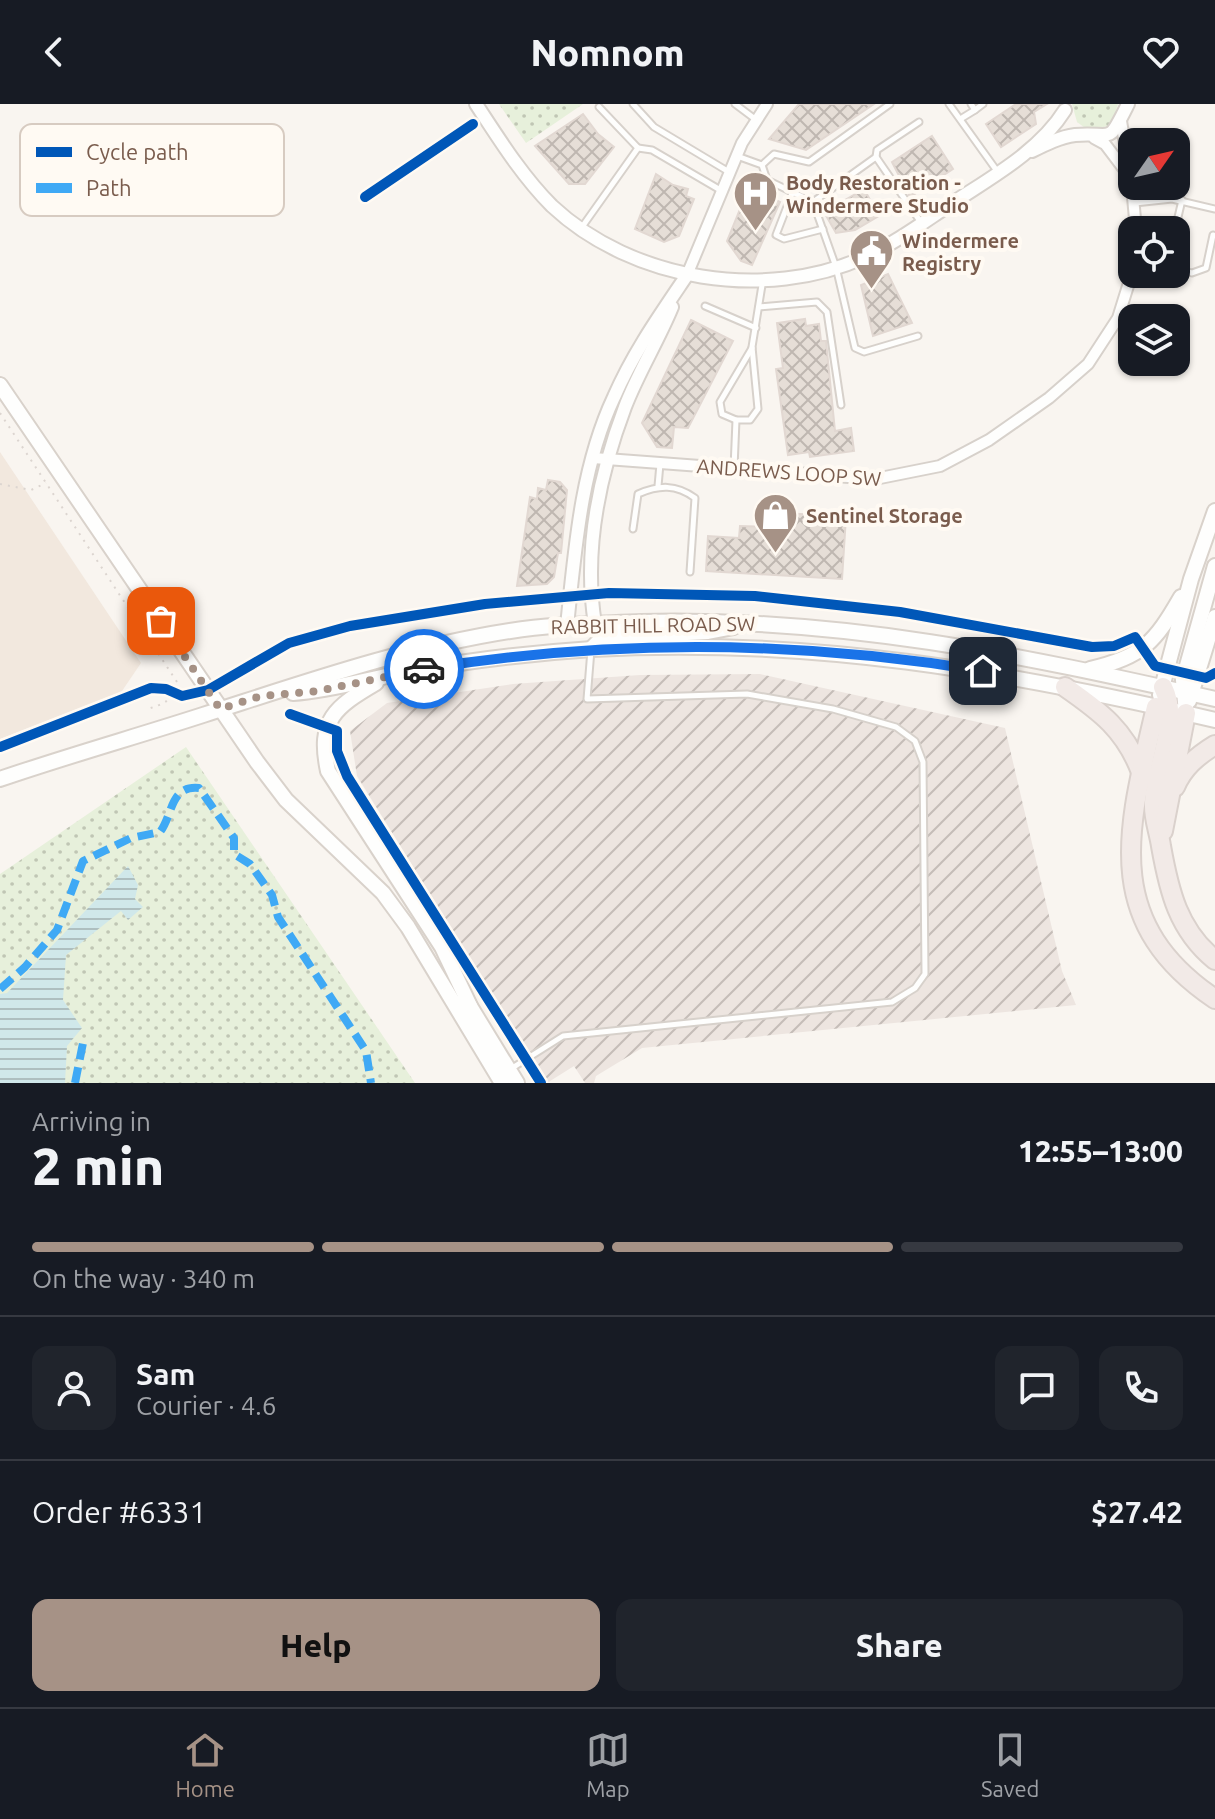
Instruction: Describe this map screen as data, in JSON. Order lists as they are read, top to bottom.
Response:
{
  "streets": {
    "main road": ["RABBIT HILL ROAD SW"],
    "street": ["ANDREWS LOOP SW"]
  },
  "places": {
    "hospital": ["Body Restoration - Windermere Studio"],
    "public building": ["Windermere Registry"],
    "shop": ["Sentinel Storage"]
  },
  "legend": ["Cycle path", "Path"],
  "north": "top right",
  "page": {
    "header": "Nomnom",
    "heading": ["2 min", "Arriving in", "12:55–13:00"],
    "panel": [
      "Sam",
      "Courier · 4.6",
      "Order #6331",
      "$27.42"
    ],
    "bar": "On the way · 340 m",
    "buttons": ["Help", "Share"],
    "tabs": ["Home", "Map", "Saved"]
  }
}
